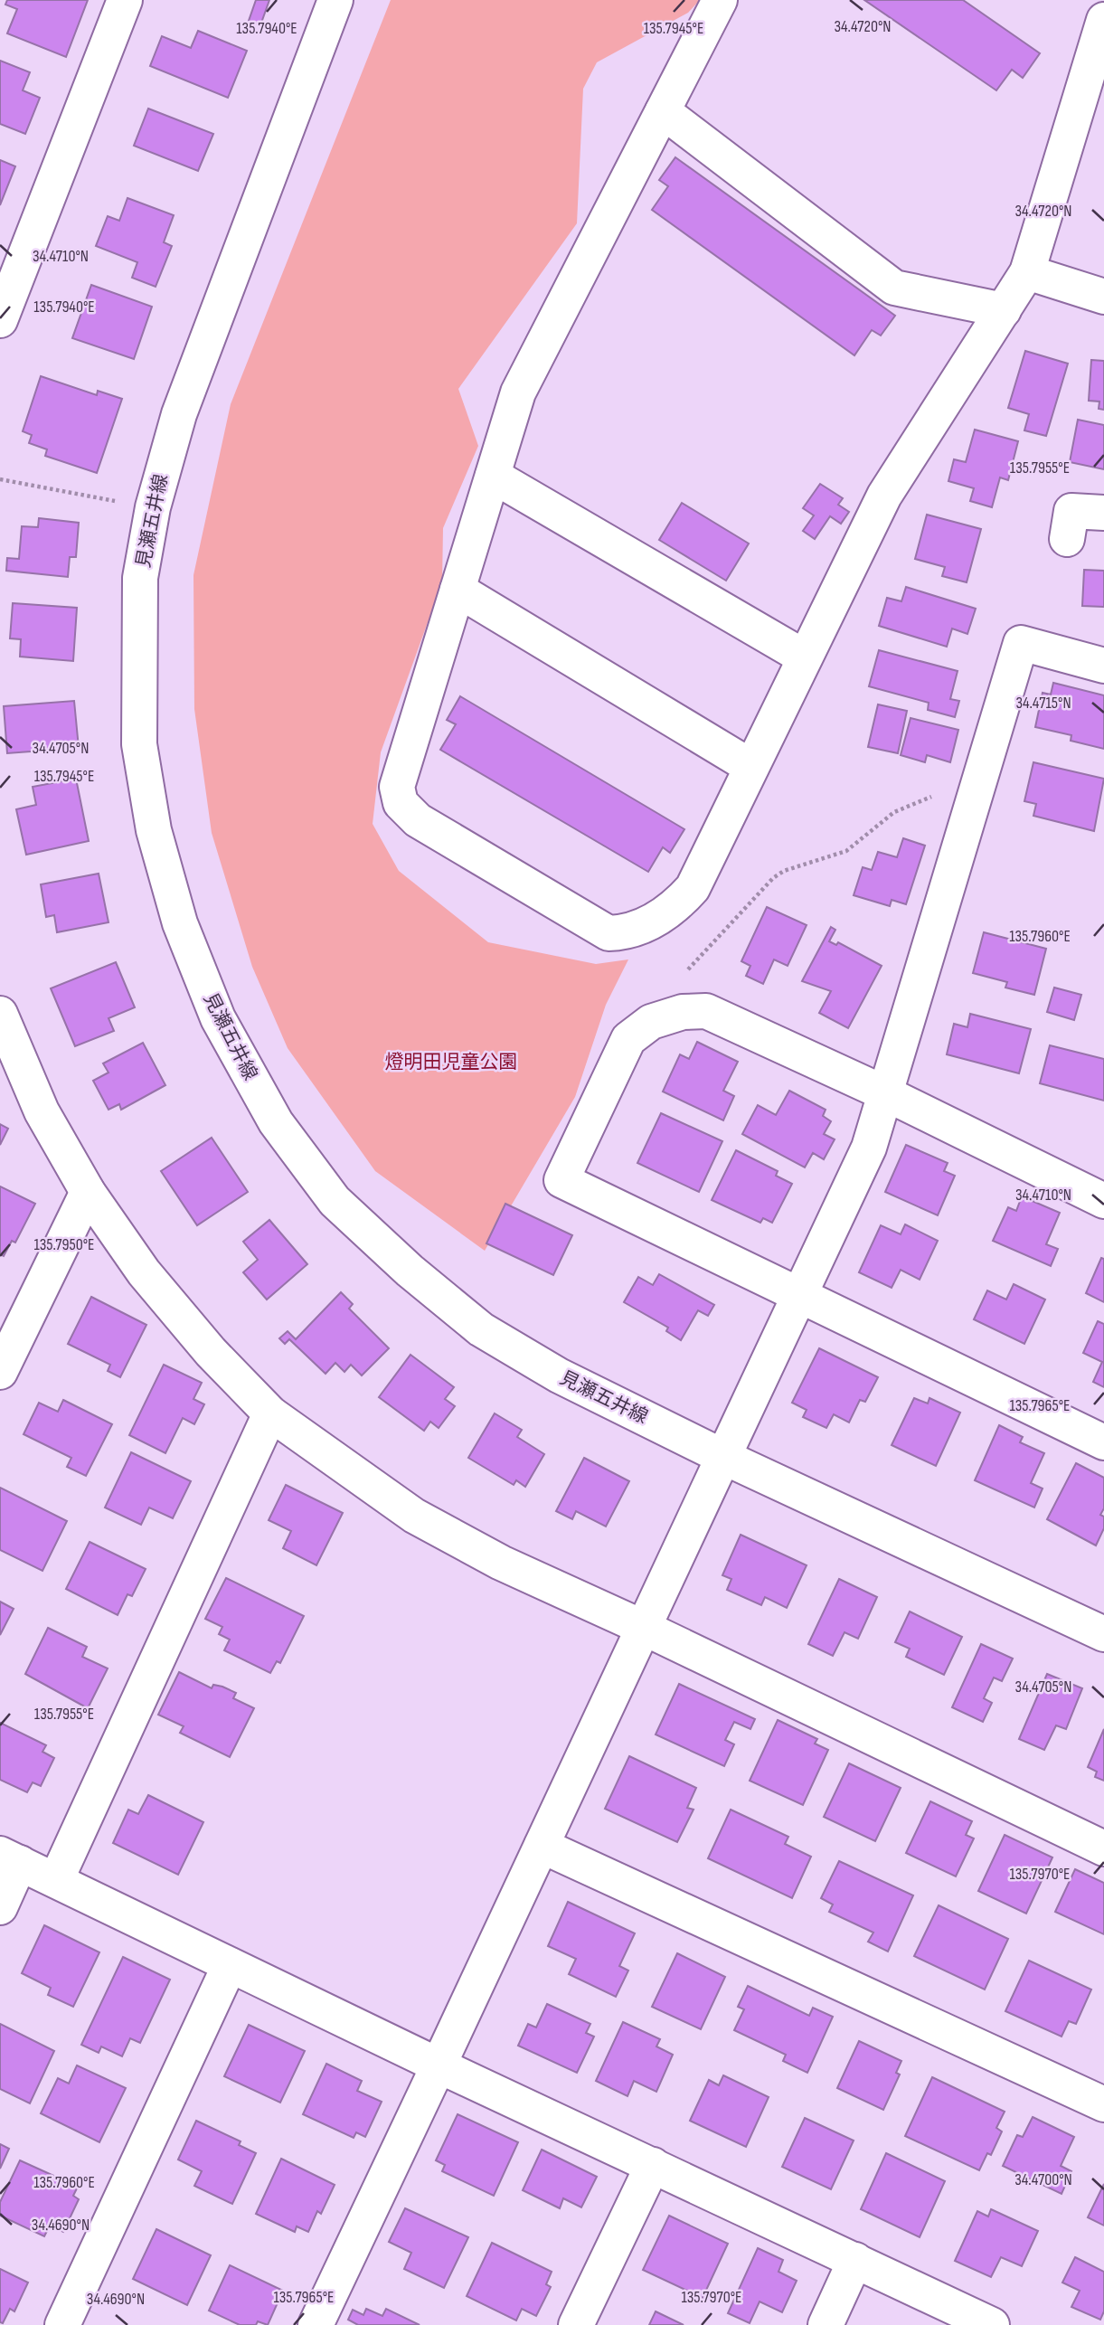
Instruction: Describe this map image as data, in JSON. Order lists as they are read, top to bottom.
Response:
{
  "streets": {
    "street": ["見瀬五井線"]
  },
  "parks": ["燈明田児童公園"],
  "coordinates": [
    "34.4720°N",
    "135.7940°E",
    "135.7945°E",
    "34.4710°N",
    "135.7955°E",
    "34.4715°N",
    "34.4705°N",
    "135.7960°E",
    "135.7950°E",
    "135.7965°E",
    "135.7970°E",
    "34.4700°N",
    "34.4690°N"
  ]
}
